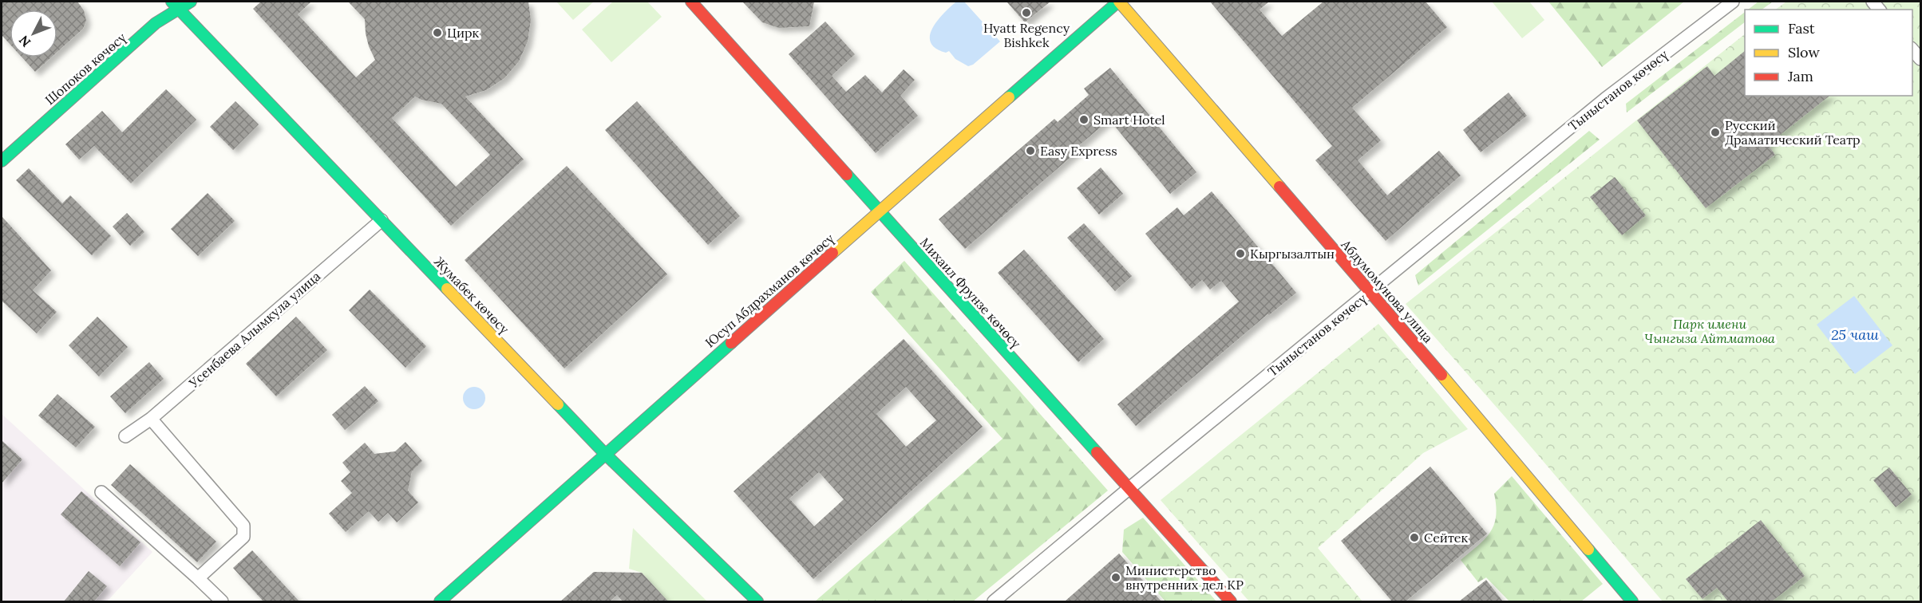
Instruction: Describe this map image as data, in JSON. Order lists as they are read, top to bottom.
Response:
{
  "streets": {
    "street": [
      "Шопоков көчөсү",
      "Тыныстанов көчөсү",
      "Юсуп Абдрахманов көчөсү",
      "Абдумомунова улица",
      "Михаил Фрунзе көчөсү",
      "Жумабек көчөсү",
      "Усенбаева Алымкула улица"
    ]
  },
  "crossings": [
    ["Шопоков көчөсү", "Жумабек көчөсү"],
    ["Тыныстанов көчөсү", "Абдумомунова улица"],
    ["Тыныстанов көчөсү", "Михаил Фрунзе көчөсү"],
    ["Юсуп Абдрахманов көчөсү", "Абдумомунова улица"],
    ["Юсуп Абдрахманов көчөсү", "Михаил Фрунзе көчөсү"],
    ["Юсуп Абдрахманов көчөсү", "Жумабек көчөсү"],
    ["Жумабек көчөсү", "Усенбаева Алымкула улица"]
  ],
  "water": ["25 чаш"],
  "parks": ["Парк имени Чынгыза Айтматова"],
  "places": [
    "Hyatt Regency Bishkek",
    "Цирк",
    "Smart Hotel",
    "Русский Драматический Театр",
    "Easy Express",
    "Кыргызалтын",
    "Сейтек",
    "Министерство внутренних дел КР"
  ],
  "legend": ["Fast", "Slow", "Jam"],
  "north": "bottom left"
}
